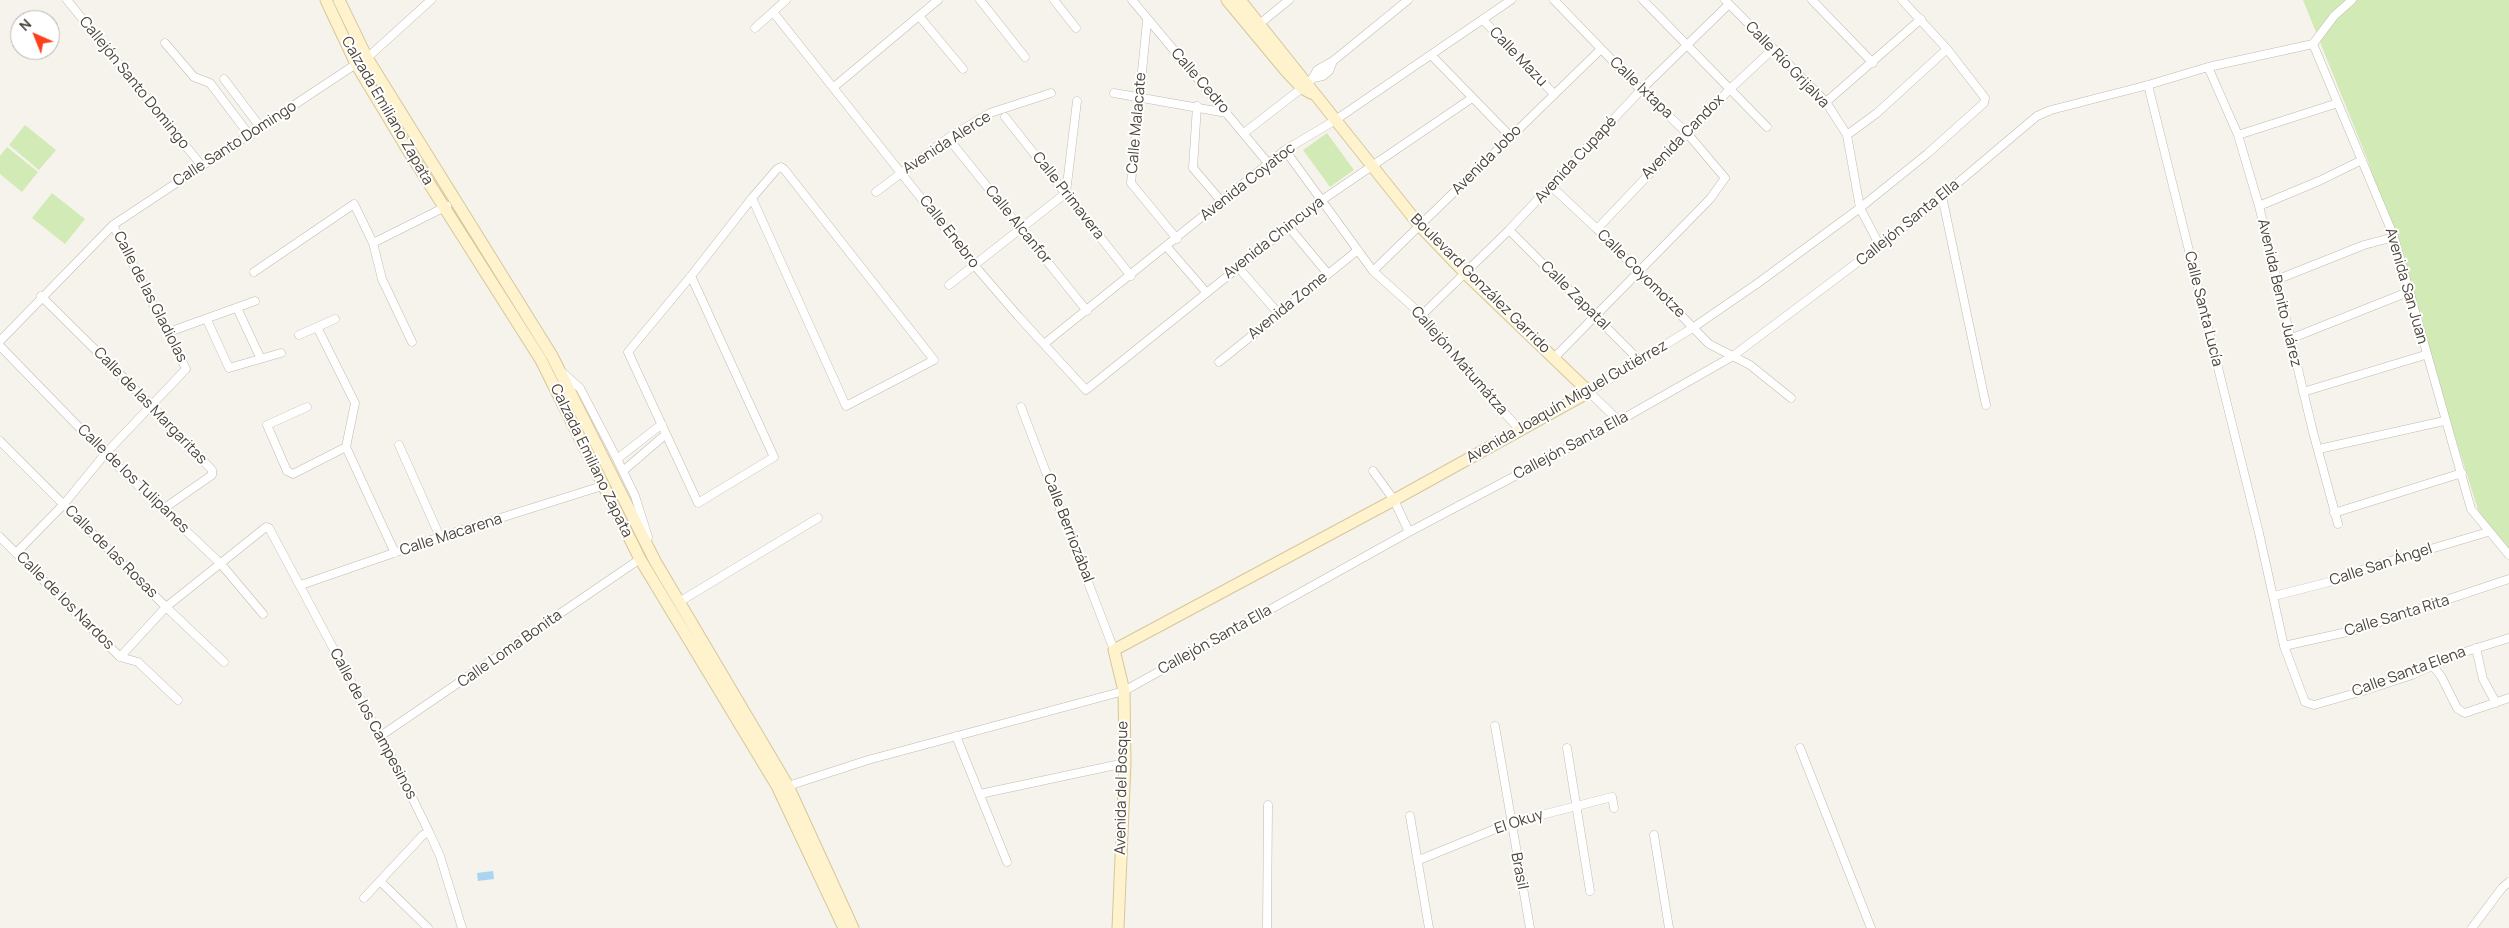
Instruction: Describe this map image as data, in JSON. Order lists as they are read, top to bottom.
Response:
{
  "streets": {
    "main road": [
      "Calzada Emiliano Zapata",
      "Boulevard González Garrido",
      "Avenida Joaquín Miguel Gutiérrez",
      "Avenida del Bosque"
    ],
    "street": [
      "Calle Mazu",
      "Calle Río Grijalva",
      "Calle Cedro",
      "Callejón Santo Domingo",
      "Calle Ixtapa",
      "Calle Malacate",
      "Avenida Candox",
      "Avenida Alerce",
      "Calle Santo Domingo",
      "Avenida Jobo",
      "Avenida Cupapé",
      "Avenida Coyatoc",
      "Calle Primavera",
      "Callejón Santa Ella",
      "Calle Alcanfor",
      "Calle Enebro",
      "Avenida Chincuya",
      "Calle Coyomotze",
      "Avenida San Juan",
      "Avenida Benito Juárez",
      "Calle Zapatal",
      "Calle de las Gladiolas",
      "Avenida Zome",
      "Calle Santa Lucía",
      "Callejón Matumátza",
      "Calle de las Margaritas",
      "Calle de los Tulipanes",
      "Calle Berriozábal",
      "Calle Macarena",
      "Calle de las Rosas",
      "Calle San Ángel",
      "Calle de los Nardos",
      "Calle Santa Rita",
      "Calle Loma Bonita",
      "Calle Santa Elena",
      "Calle de los Campesinos",
      "El Okuy",
      "Brasil"
    ]
  },
  "crossings": [
    ["Calle Mazu", "Avenida Jobo"],
    ["Calle Mazu", "Avenida Coyatoc"],
    ["Calle Río Grijalva", "Avenida Candox"],
    ["Calle Río Grijalva", "Avenida Cupapé"],
    ["Calle Río Grijalva", "Callejón Santa Ella"],
    ["Calle Río Grijalva", "Avenida Joaquín Miguel Gutiérrez"],
    ["Calle Cedro", "Calle Malacate"],
    ["Calle Cedro", "Avenida Coyatoc"],
    ["Callejón Santo Domingo", "Calle Santo Domingo"],
    ["Calle Ixtapa", "Avenida Candox"],
    ["Calle Ixtapa", "Avenida Jobo"],
    ["Calle Ixtapa", "Avenida Cupapé"],
    ["Calle Ixtapa", "Calle Coyomotze"],
    ["Calzada Emiliano Zapata", "Calle Santo Domingo"],
    ["Calzada Emiliano Zapata", "Callejón Santa Ella"],
    ["Calzada Emiliano Zapata", "Calle Macarena"],
    ["Calzada Emiliano Zapata", "Calle Loma Bonita"],
    ["Calle Malacate", "Avenida Coyatoc"],
    ["Avenida Candox", "Calle Coyomotze"],
    ["Avenida Alerce", "Calle Alcanfor"],
    ["Avenida Alerce", "Calle Enebro"],
    ["Calle Santo Domingo", "Calle de las Gladiolas"],
    ["Calle Santo Domingo", "Calle de las Margaritas"],
    ["Avenida Jobo", "Boulevard González Garrido"],
    ["Avenida Jobo", "Callejón Matumátza"],
    ["Avenida Cupapé", "Calle Coyomotze"],
    ["Avenida Cupapé", "Boulevard González Garrido"],
    ["Avenida Cupapé", "Calle Zapatal"],
    ["Avenida Cupapé", "Callejón Matumátza"],
    ["Avenida Coyatoc", "Calle Primavera"],
    ["Avenida Coyatoc", "Calle Alcanfor"],
    ["Avenida Coyatoc", "Calle Enebro"],
    ["Avenida Coyatoc", "Boulevard González Garrido"],
    ["Avenida Coyatoc", "Callejón Matumátza"],
    ["Callejón Santa Ella", "Calle Coyomotze"],
    ["Callejón Santa Ella", "Boulevard González Garrido"],
    ["Callejón Santa Ella", "Avenida San Juan"],
    ["Callejón Santa Ella", "Avenida Benito Juárez"],
    ["Callejón Santa Ella", "Calle Santa Lucía"],
    ["Callejón Santa Ella", "Avenida del Bosque"],
    ["Calle Enebro", "Avenida Chincuya"],
    ["Avenida Chincuya", "Boulevard González Garrido"],
    ["Avenida Chincuya", "Callejón Matumátza"],
    ["Calle Coyomotze", "Avenida Joaquín Miguel Gutiérrez"],
    ["Boulevard González Garrido", "Avenida Joaquín Miguel Gutiérrez"],
    ["Avenida San Juan", "Calle San Ángel"],
    ["Calle Zapatal", "Avenida Joaquín Miguel Gutiérrez"],
    ["Calle de las Gladiolas", "Calle de las Margaritas"],
    ["Avenida Zome", "Callejón Matumátza"],
    ["Calle Santa Lucía", "Calle San Ángel"],
    ["Calle Santa Lucía", "Calle Santa Rita"],
    ["Calle Santa Lucía", "Calle Santa Elena"],
    ["Callejón Matumátza", "Avenida Joaquín Miguel Gutiérrez"],
    ["Avenida Joaquín Miguel Gutiérrez", "Calle Berriozábal"],
    ["Avenida Joaquín Miguel Gutiérrez", "Avenida del Bosque"],
    ["Calle de las Margaritas", "Calle de los Tulipanes"],
    ["Calle de los Tulipanes", "Calle de los Campesinos"],
    ["Calle Berriozábal", "Avenida del Bosque"],
    ["Calle Macarena", "Calle de los Campesinos"],
    ["Calle Loma Bonita", "Calle de los Campesinos"],
    ["El Okuy", "Brasil"]
  ],
  "north": "top left"
}
